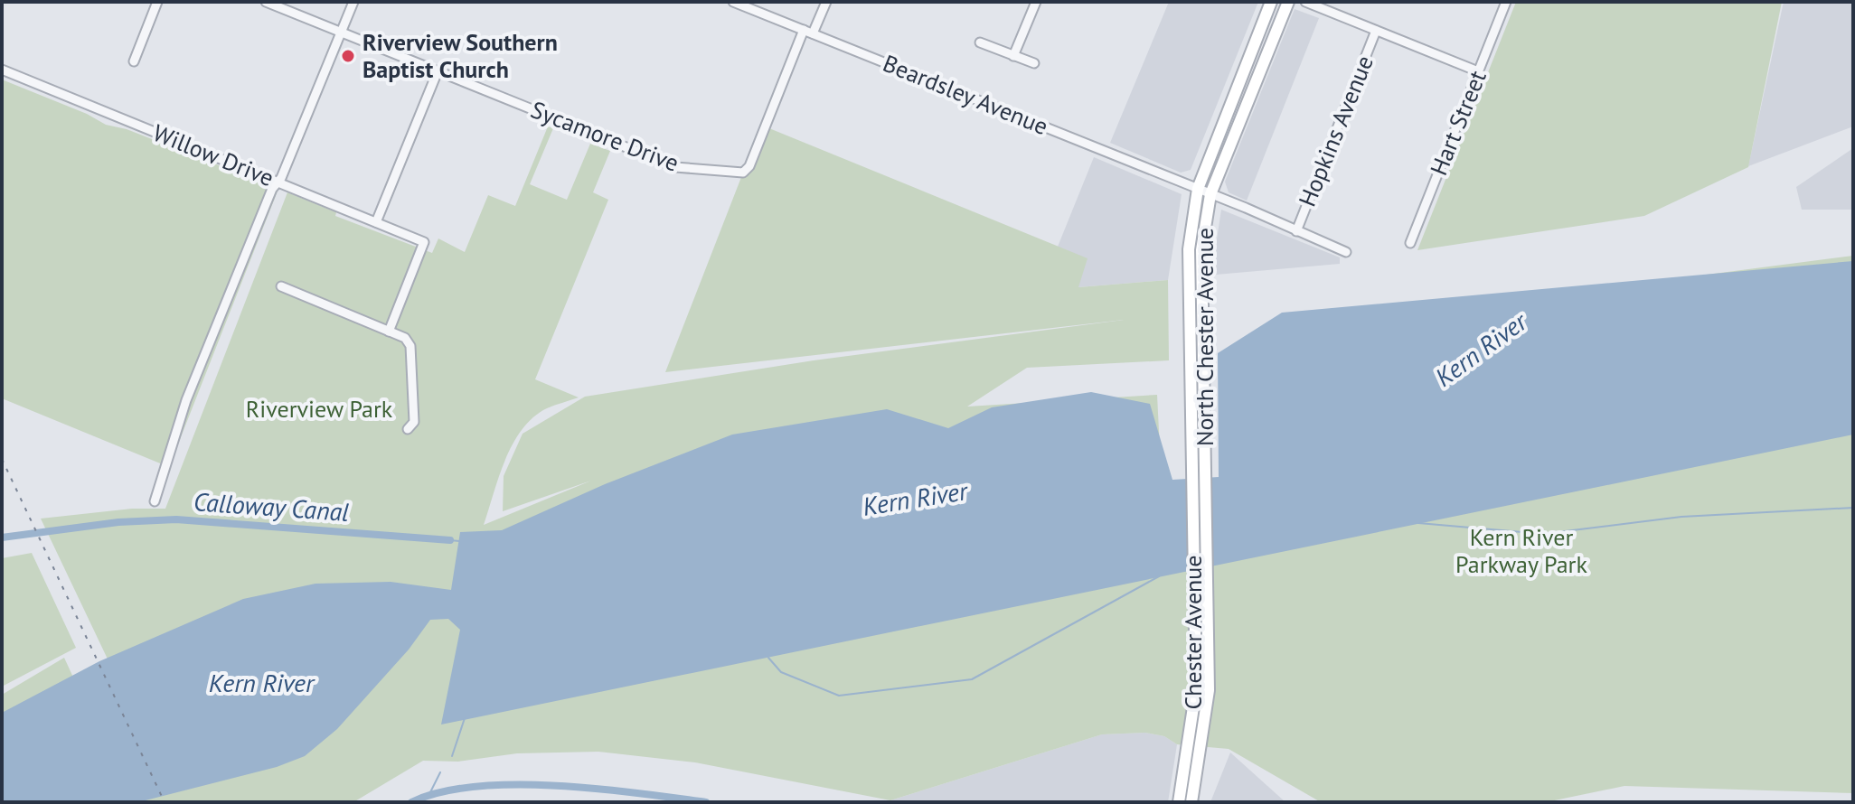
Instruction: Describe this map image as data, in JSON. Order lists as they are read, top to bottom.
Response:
{
  "streets": {
    "main road": ["North Chester Avenue", "Chester Avenue"],
    "street": [
      "Beardsley Avenue",
      "Hart Street",
      "Hopkins Avenue",
      "Sycamore Drive",
      "Willow Drive"
    ]
  },
  "crossings": [
    ["Beardsley Avenue", "Hopkins Avenue"],
    ["Beardsley Avenue", "Sycamore Drive"],
    ["Beardsley Avenue", "North Chester Avenue"],
    ["North Chester Avenue", "Chester Avenue"]
  ],
  "water": ["Kern River", "Calloway Canal"],
  "parks": ["Riverview Park", "Kern River Parkway Park"],
  "places": ["Riverview Southern Baptist Church"]
}
